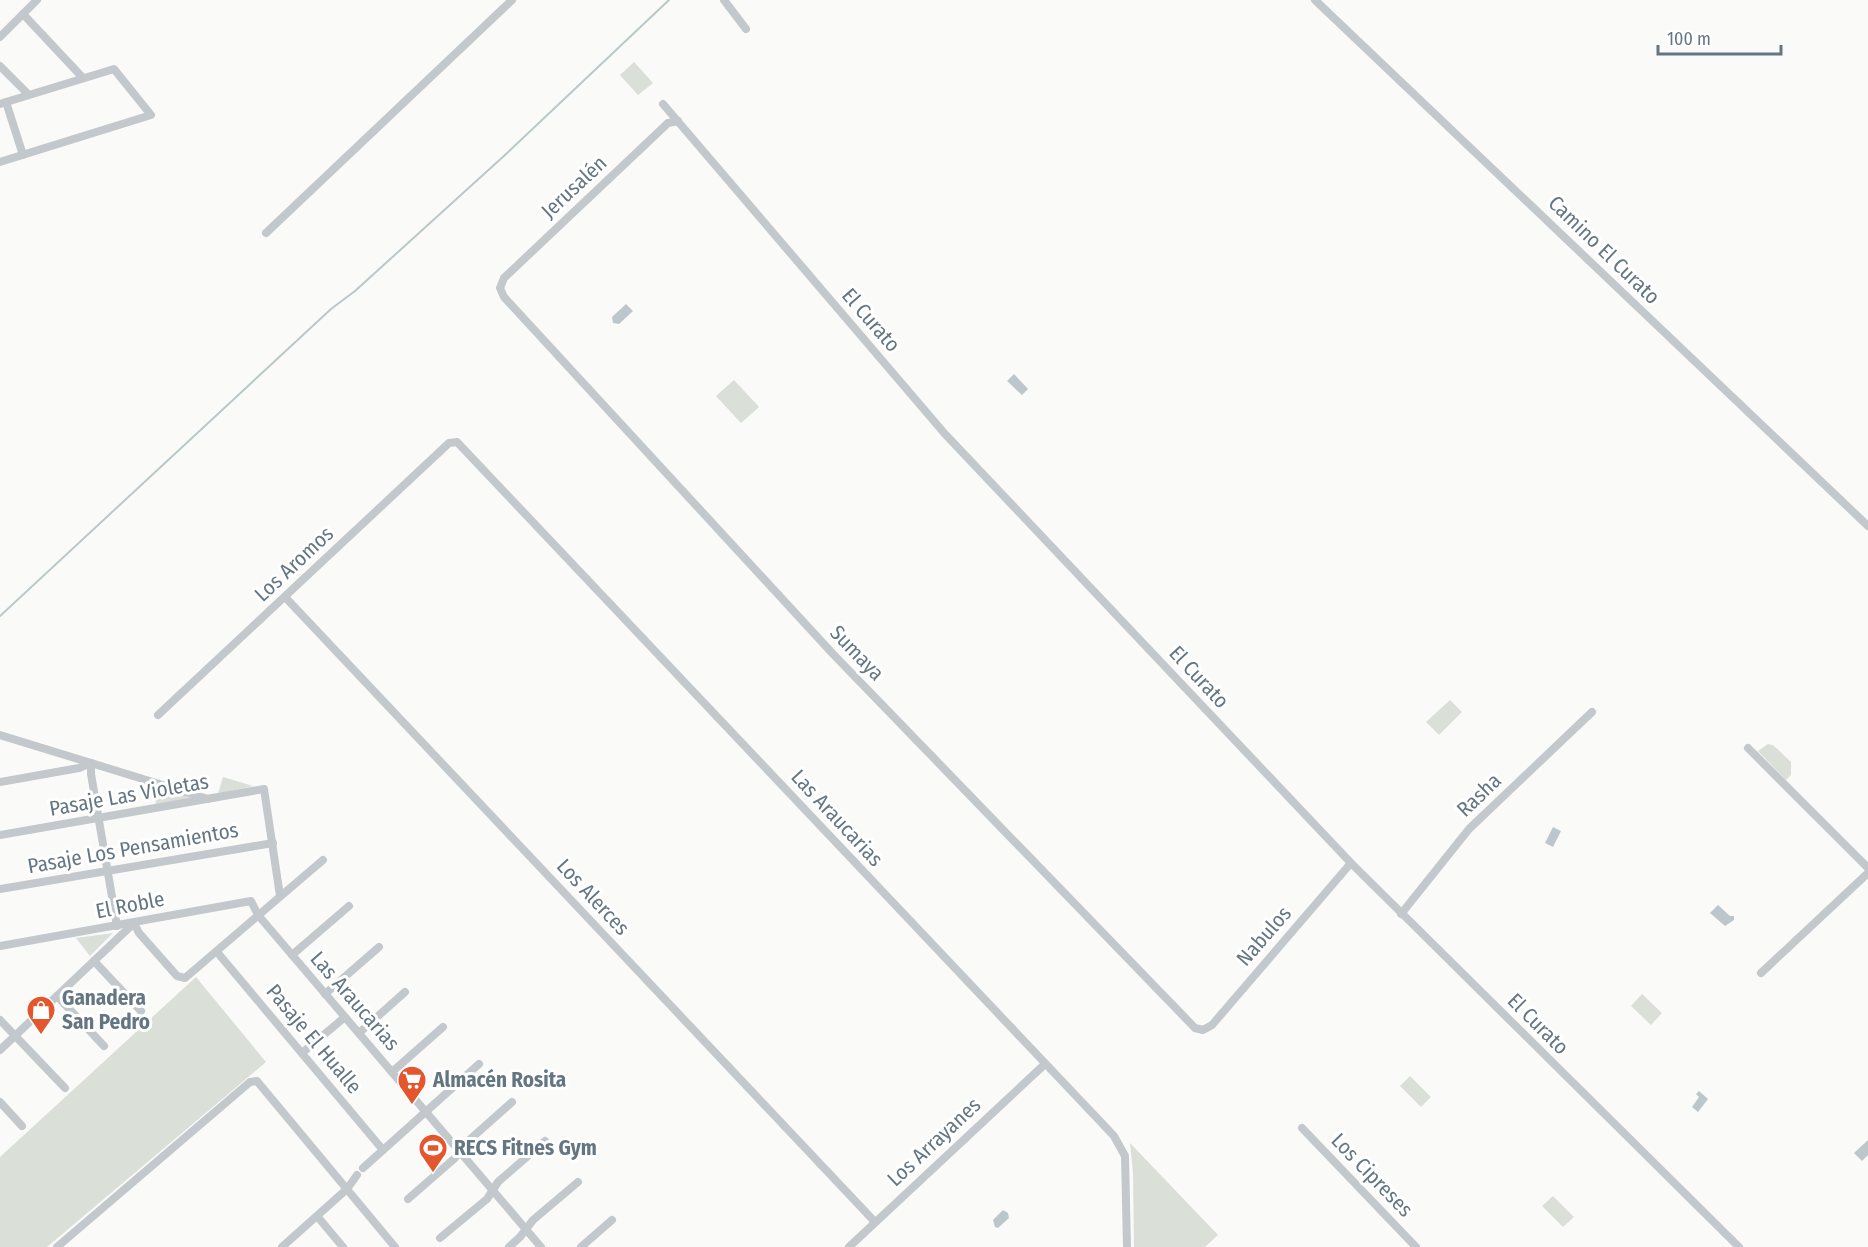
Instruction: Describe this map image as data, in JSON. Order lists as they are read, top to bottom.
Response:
{
  "streets": {
    "street": [
      "Jerusalén",
      "Camino El Curato",
      "El Curato",
      "Los Aromos",
      "Sumaya",
      "Pasaje Las Violetas",
      "Rasha",
      "Las Araucarias",
      "Pasaje Los Pensamientos",
      "Los Alerces",
      "El Roble",
      "Nabulos",
      "Pasaje El Hualle",
      "Los Arrayanes",
      "Los Cipreses"
    ]
  },
  "crossings": [
    ["Jerusalén", "El Curato"],
    ["Jerusalén", "Sumaya"],
    ["El Curato", "Rasha"],
    ["El Curato", "Nabulos"],
    ["Los Aromos", "Las Araucarias"],
    ["Los Aromos", "Los Alerces"],
    ["Sumaya", "Nabulos"],
    ["Pasaje Las Violetas", "Pasaje Los Pensamientos"],
    ["Las Araucarias", "El Roble"],
    ["Las Araucarias", "Los Arrayanes"],
    ["Los Alerces", "Los Arrayanes"]
  ],
  "places": {
    "shop": ["Ganadera San Pedro"],
    "supermarket": ["Almacén Rosita"],
    "sports": ["RECS Fitnes Gym"]
  },
  "scale_bar": "100 m"
}
